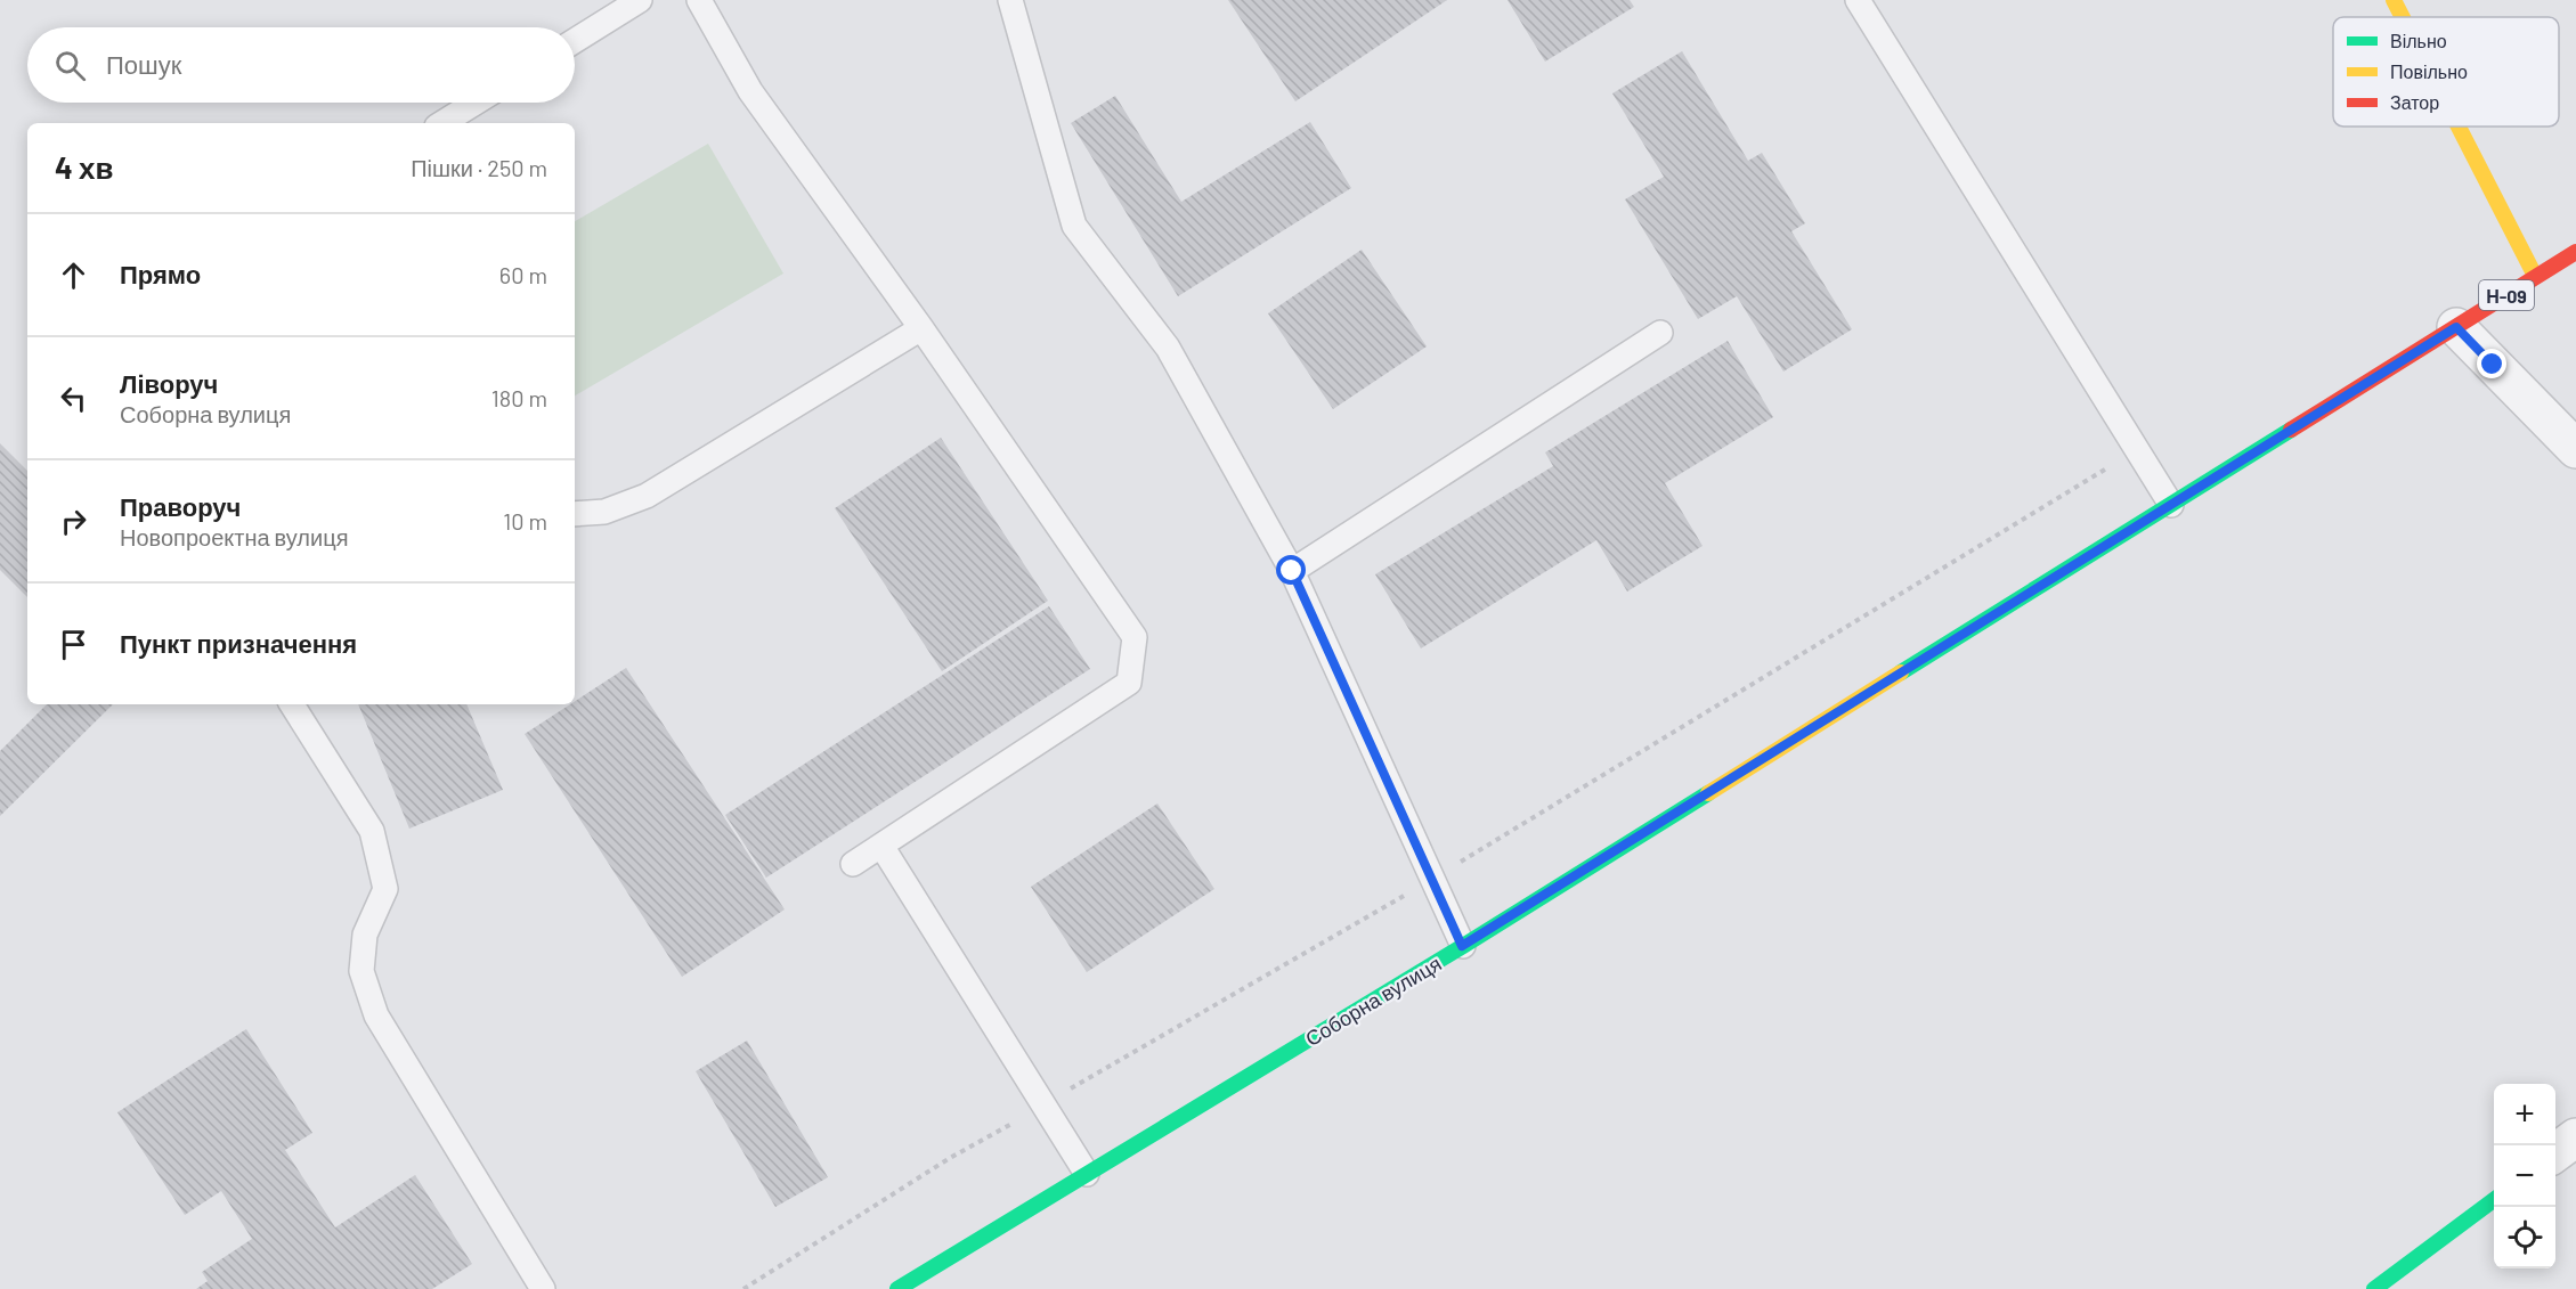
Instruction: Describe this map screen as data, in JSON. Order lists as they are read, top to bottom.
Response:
{
  "streets": {
    "main road": ["Н-09", "Соборна вулиця"]
  },
  "crossings": [
    ["Н-09", "Соборна вулиця"]
  ],
  "legend": ["Вільно", "Повільно", "Затор"],
  "page": {
    "search": "Пошук",
    "heading": ["4 хв", "Пішки · 250 m"],
    "list": [
      ["Прямо", "60 m"],
      ["Ліворуч", "Соборна вулиця", "180 m"],
      ["Праворуч", "Новопроектна вулиця", "10 m"],
      "Пункт призначення"
    ],
    "map_buttons": ["+", "−"]
  }
}
